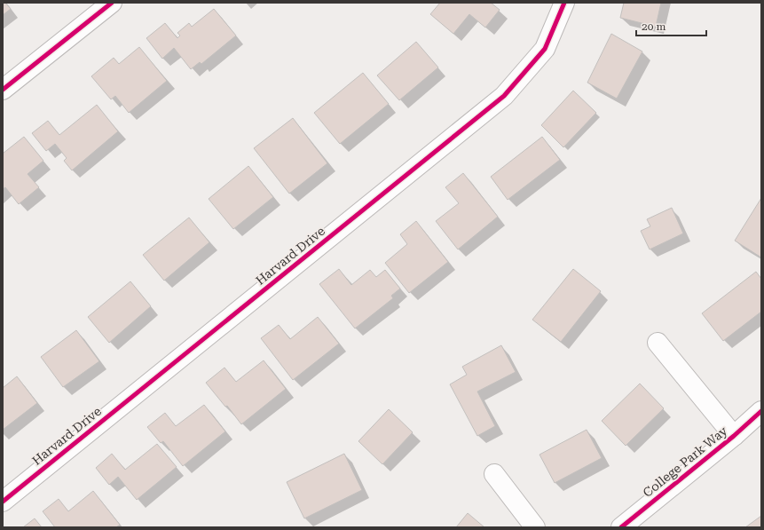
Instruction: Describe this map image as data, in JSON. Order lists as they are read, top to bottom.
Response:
{
  "streets": {
    "street": ["Harvard Drive", "College Park Way"]
  },
  "scale_bar": "20 m"
}
